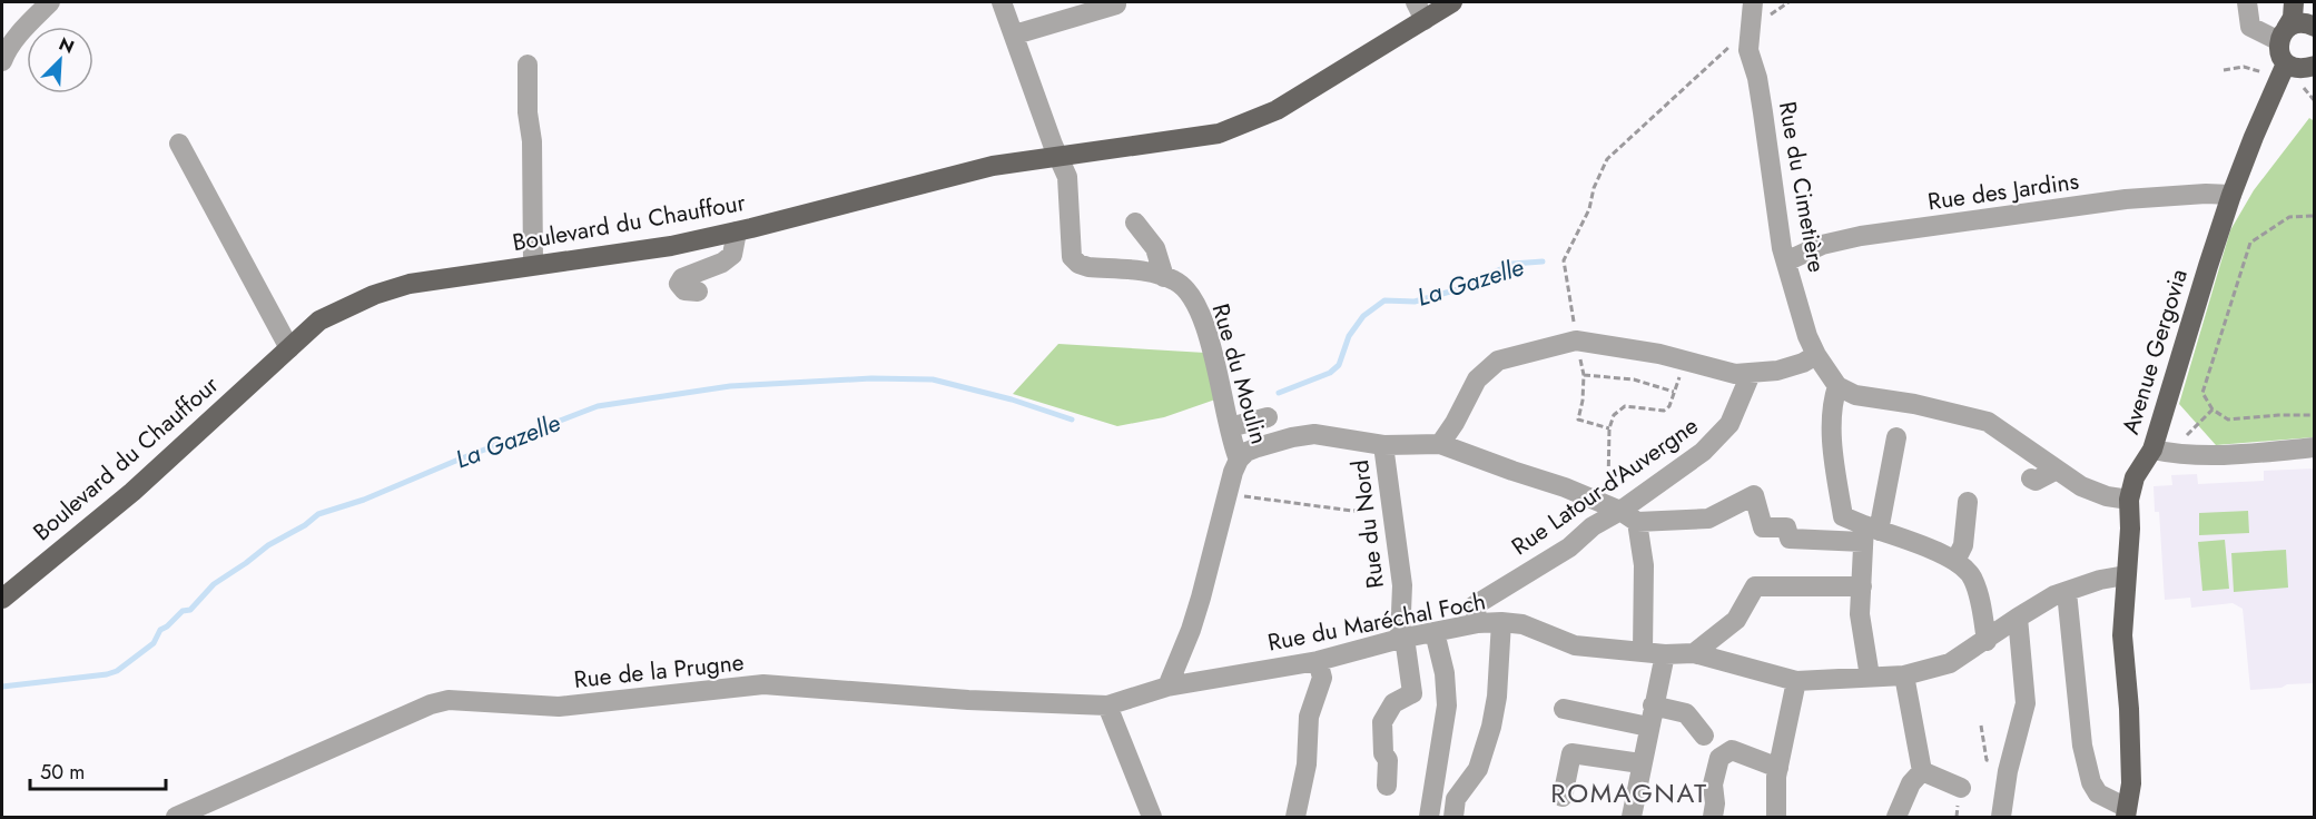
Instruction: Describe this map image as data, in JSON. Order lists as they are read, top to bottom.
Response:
{
  "streets": {
    "main road": ["Boulevard du Chauffour", "Avenue Gergovia"],
    "street": [
      "Rue du Cimetière",
      "Rue des Jardins",
      "Rue du Moulin",
      "Rue Latour-d'Auvergne",
      "Rue du Nord",
      "Rue du Maréchal Foch",
      "Rue de la Prugne"
    ]
  },
  "crossings": [
    ["Rue du Cimetière", "Rue des Jardins"],
    ["Rue des Jardins", "Avenue Gergovia"],
    ["Boulevard du Chauffour", "Rue du Moulin"],
    ["Avenue Gergovia", "Rue du Maréchal Foch"],
    ["Rue du Moulin", "Rue du Maréchal Foch"],
    ["Rue du Moulin", "Rue de la Prugne"],
    ["Rue Latour-d'Auvergne", "Rue du Maréchal Foch"],
    ["Rue du Nord", "Rue du Maréchal Foch"],
    ["Rue du Maréchal Foch", "Rue de la Prugne"]
  ],
  "districts": ["ROMAGNAT"],
  "water": ["La Gazelle"],
  "scale_bar": "50 m",
  "north": "top right"
}
